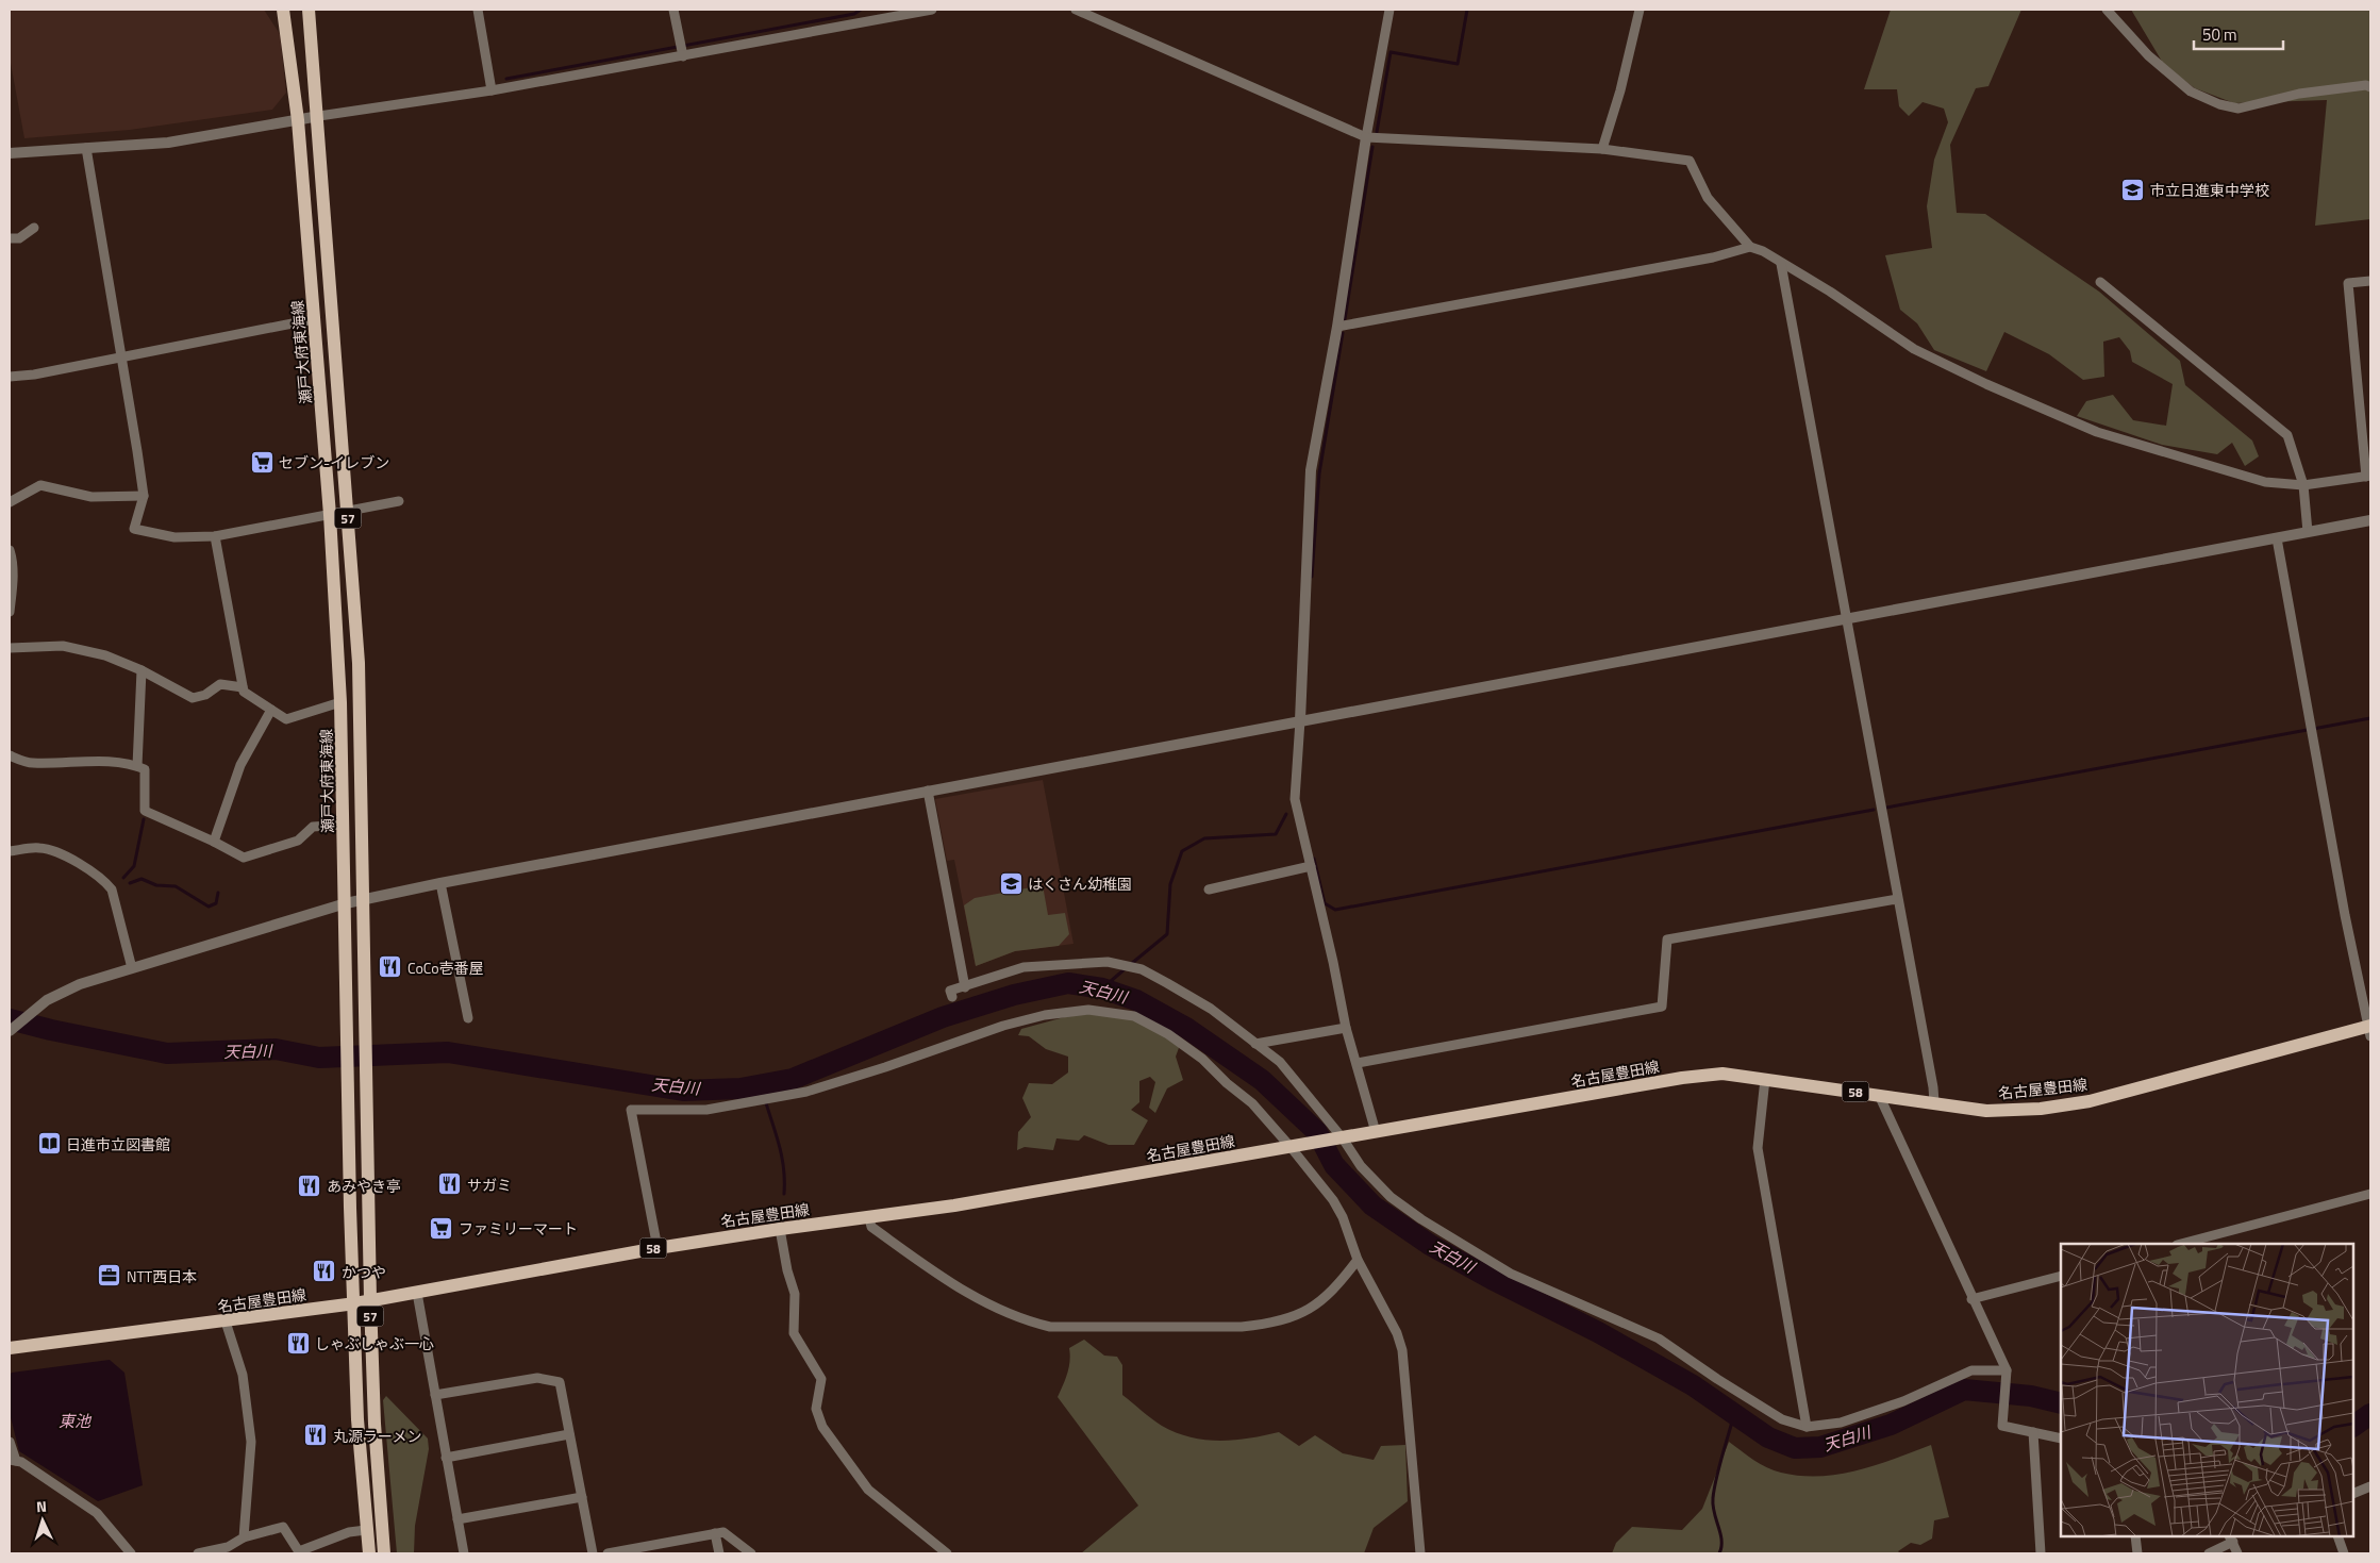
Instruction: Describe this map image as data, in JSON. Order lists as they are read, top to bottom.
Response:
{
  "streets": {
    "main road": [
      "瀬戸大府東海線",
      "57",
      "名古屋豊田線",
      "58"
    ]
  },
  "crossings": [
    ["瀬戸大府東海線", "名古屋豊田線"],
    ["57", "名古屋豊田線"]
  ],
  "water": ["天白川", "東池"],
  "places": {
    "school or university": ["市立日進東中学校", "はくさん幼稚園"],
    "supermarket": ["セブン-イレブン", "ファミリーマート"],
    "restaurant": [
      "CoCo壱番屋",
      "サガミ",
      "あみやき亭",
      "かつや",
      "しゃぶしゃぶ一心",
      "丸源ラーメン"
    ],
    "library": ["日進市立図書館"],
    "office": ["NTT西日本"]
  },
  "scale_bar": "50 m",
  "north": "top"
}
